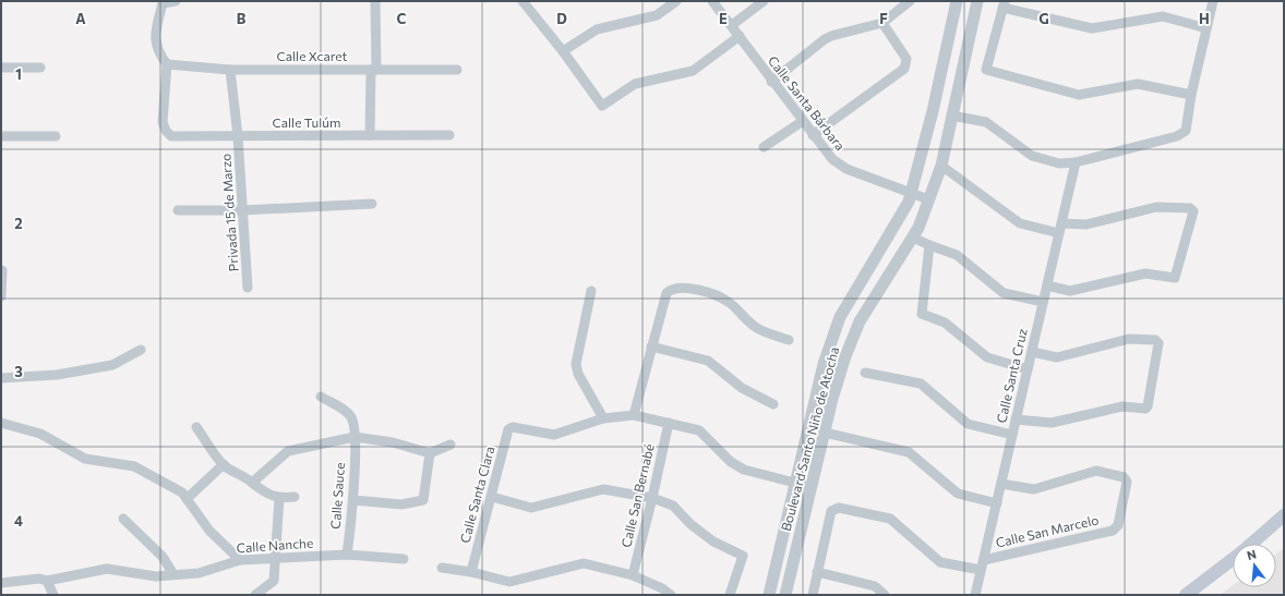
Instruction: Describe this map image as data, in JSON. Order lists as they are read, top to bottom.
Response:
{
  "streets": {
    "street": [
      "Calle Xcaret",
      "Calle Santa Bárbara",
      "Calle Tulúm",
      "Privada 15 de Marzo",
      "Calle Santa Cruz",
      "Boulevard Santo Niño de Atocha",
      "Calle Santa Clara",
      "Calle Sauce",
      "Calle San Bernabé",
      "Calle San Marcelo",
      "Calle Nanche"
    ]
  },
  "crossings": [
    ["Calle Xcaret", "Calle Tulúm"],
    ["Calle Xcaret", "Privada 15 de Marzo"],
    ["Calle Santa Bárbara", "Boulevard Santo Niño de Atocha"],
    ["Calle Tulúm", "Privada 15 de Marzo"],
    ["Calle Santa Cruz", "Calle San Marcelo"],
    ["Calle Sauce", "Calle Nanche"]
  ],
  "north": "top",
  "grid": {
    "columns": [
      "A",
      "B",
      "C",
      "D",
      "E",
      "F",
      "G",
      "H"
    ],
    "rows": [
      "1",
      "2",
      "3",
      "4"
    ]
  }
}
